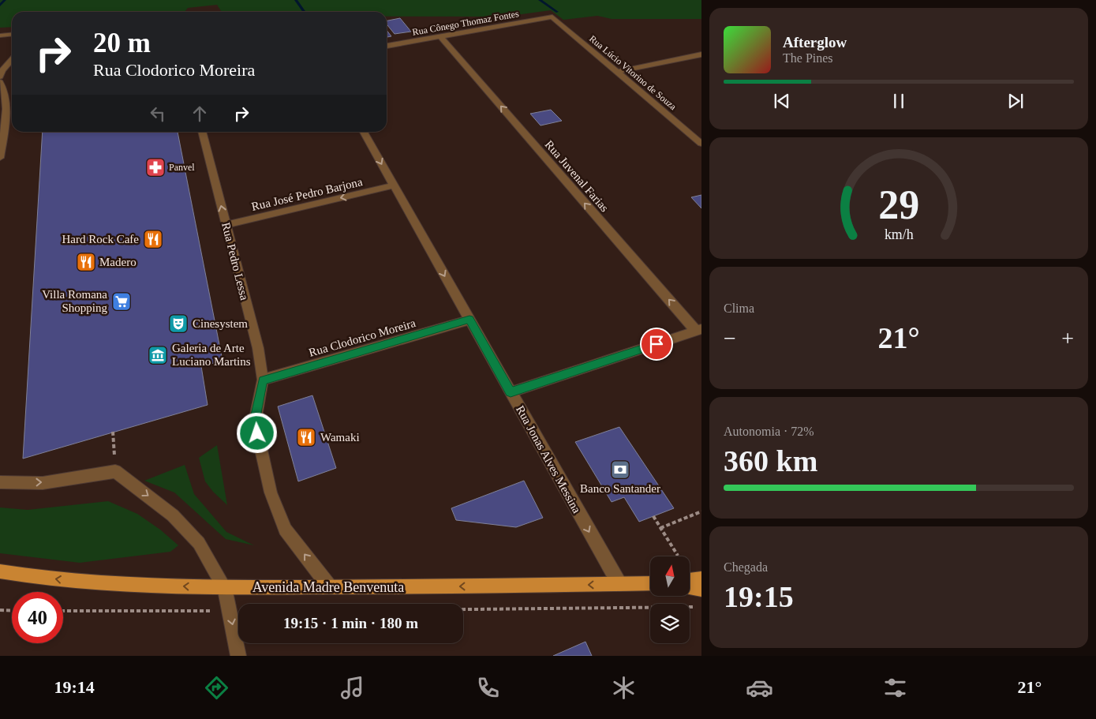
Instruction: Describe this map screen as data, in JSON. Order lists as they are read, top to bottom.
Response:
{
  "streets": {
    "main road": ["Avenida Madre Benvenuta"],
    "street": [
      "Rua Cônego Thomaz Fontes",
      "Rua Lúcio Vitorino de Souza",
      "Rua Juvenal Farias",
      "Rua José Pedro Barjona",
      "Rua Pedro Lessa",
      "Rua Clodorico Moreira",
      "Rua Jonas Alves Messina"
    ]
  },
  "crossings": [
    ["Rua Cônego Thomaz Fontes", "Rua Lúcio Vitorino de Souza"],
    ["Rua Cônego Thomaz Fontes", "Rua Juvenal Farias"],
    ["Rua José Pedro Barjona", "Rua Pedro Lessa"],
    ["Rua José Pedro Barjona", "Rua Jonas Alves Messina"],
    ["Rua Pedro Lessa", "Rua Clodorico Moreira"],
    ["Rua Pedro Lessa", "Avenida Madre Benvenuta"],
    ["Rua Clodorico Moreira", "Rua Jonas Alves Messina"],
    ["Rua Jonas Alves Messina", "Avenida Madre Benvenuta"]
  ],
  "one_way": [
    "Rua Juvenal Farias",
    "Rua José Pedro Barjona",
    "Rua Pedro Lessa",
    "Rua Jonas Alves Messina",
    "Avenida Madre Benvenuta"
  ],
  "places": {
    "pharmacy": ["Panvel"],
    "restaurant": ["Hard Rock Cafe", "Madero", "Wamaki"],
    "supermarket": ["Villa Romana Shopping"],
    "theatre": ["Cinesystem"],
    "museum": ["Galeria de Arte Luciano Martins"],
    "bank": ["Banco Santander"]
  },
  "north": "top",
  "page": {
    "turn": ["20 m", "Rua Clodorico Moreira"],
    "song": ["Afterglow", "The Pines"],
    "tile": [
      "Clima",
      ["Autonomia · 72%", "360 km"],
      ["Chegada", "19:15"]
    ],
    "heat": ["−", "21°", "+"],
    "limit": "40",
    "trip": "19:15 · 1 min · 180 m",
    "tabs": ["19:14", "21°"],
    "gauge": ["29", "km/h"]
  }
}
